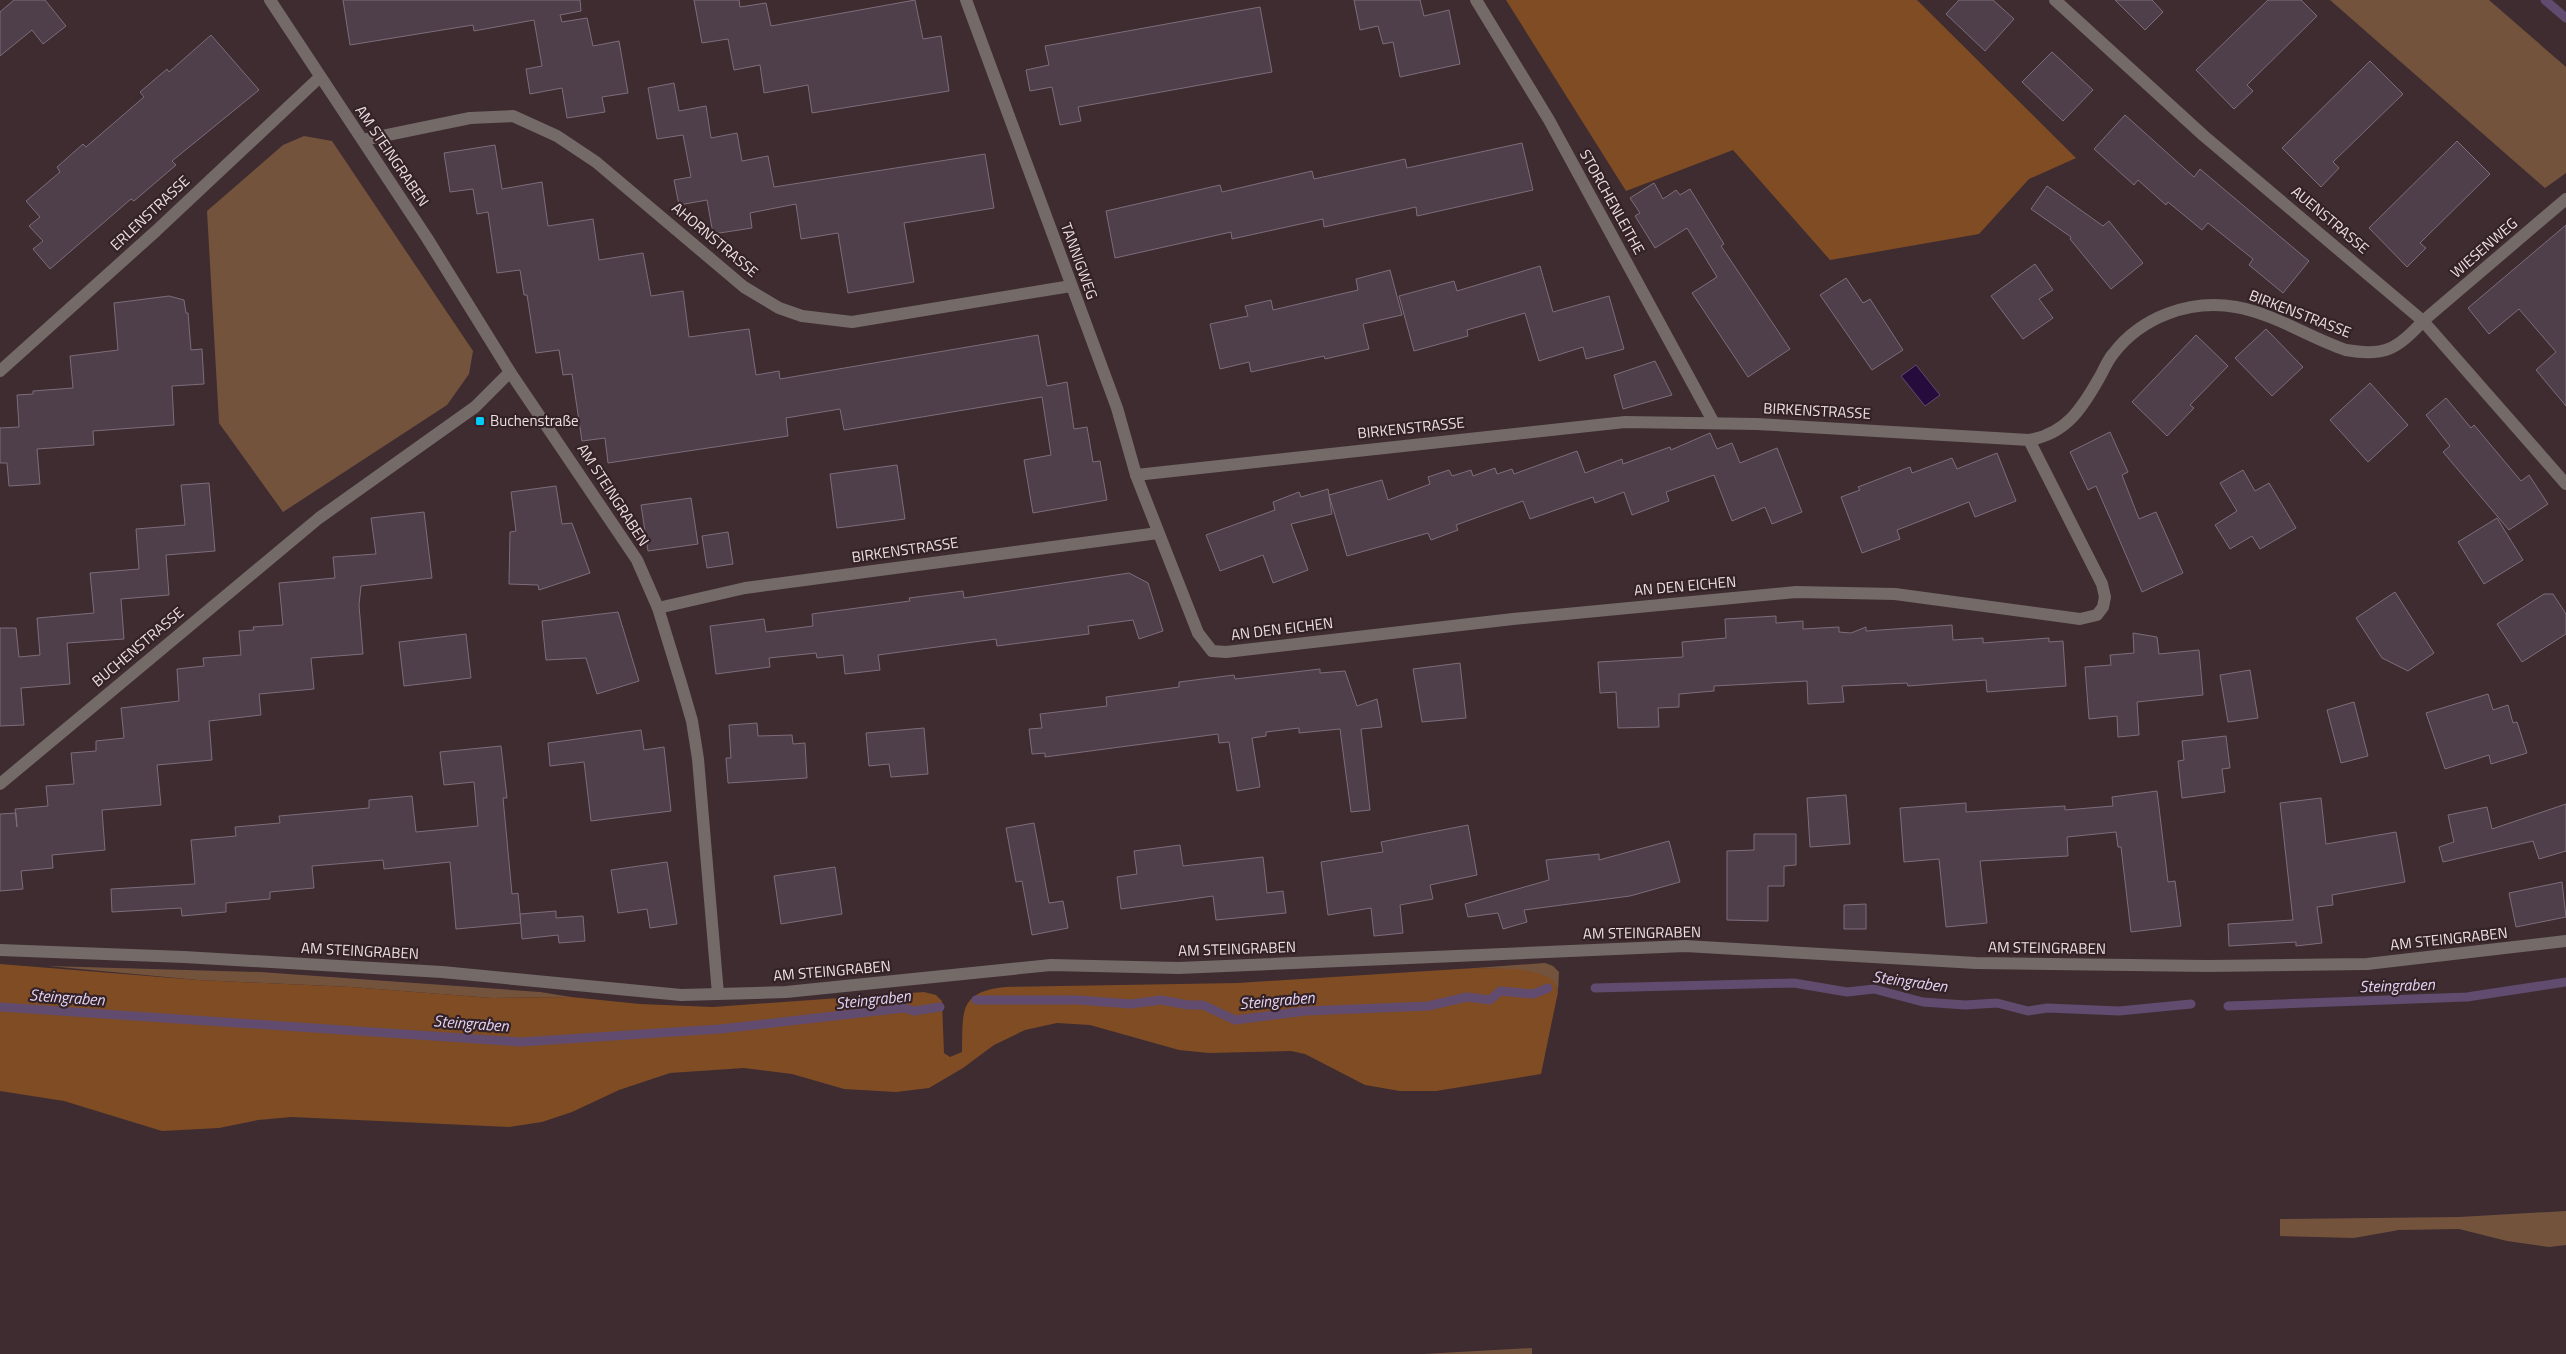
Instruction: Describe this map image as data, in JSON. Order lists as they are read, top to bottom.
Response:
{
  "streets": {
    "street": [
      "AM STEINGRABEN",
      "STORCHENLEITHE",
      "ERLENSTRASSE",
      "AUENSTRASSE",
      "AHORNSTRASSE",
      "WIESENWEG",
      "TANNIGWEG",
      "BIRKENSTRASSE",
      "AN DEN EICHEN",
      "BUCHENSTRASSE"
    ]
  },
  "crossings": [
    ["AM STEINGRABEN", "ERLENSTRASSE"],
    ["AM STEINGRABEN", "AHORNSTRASSE"],
    ["AM STEINGRABEN", "BIRKENSTRASSE"],
    ["AM STEINGRABEN", "BUCHENSTRASSE"],
    ["STORCHENLEITHE", "BIRKENSTRASSE"],
    ["AUENSTRASSE", "WIESENWEG"],
    ["AUENSTRASSE", "BIRKENSTRASSE"],
    ["AHORNSTRASSE", "TANNIGWEG"],
    ["WIESENWEG", "BIRKENSTRASSE"],
    ["TANNIGWEG", "BIRKENSTRASSE"],
    ["TANNIGWEG", "AN DEN EICHEN"],
    ["BIRKENSTRASSE", "AN DEN EICHEN"]
  ],
  "water": ["Steingraben"],
  "places": {
    "transit": ["Buchenstraße"]
  }
}
